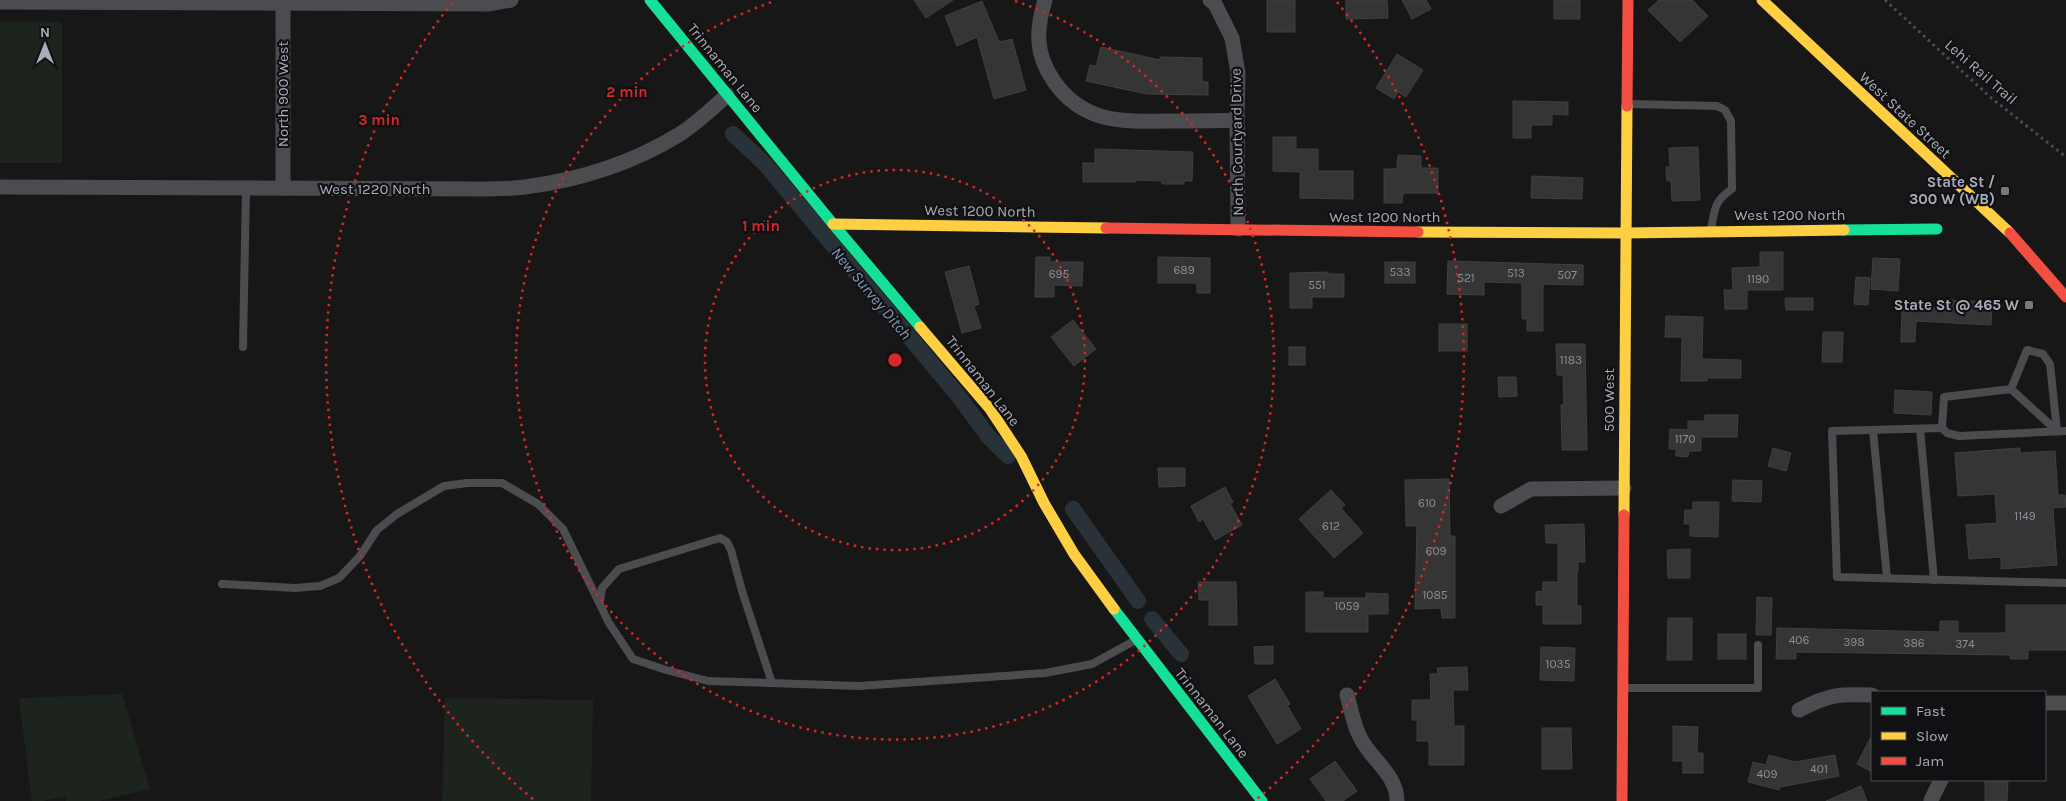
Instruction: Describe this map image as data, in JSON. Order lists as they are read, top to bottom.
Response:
{
  "streets": {
    "street": [
      "Trinnaman Lane",
      "North 900 West",
      "West State Street",
      "North Courtyard Drive",
      "West 1220 North",
      "West 1200 North",
      "500 West"
    ],
    "path": ["Lehi Rail Trail"]
  },
  "crossings": [
    ["Trinnaman Lane", "West 1220 North"],
    ["Trinnaman Lane", "West 1200 North"],
    ["North 900 West", "West 1220 North"],
    ["North Courtyard Drive", "West 1200 North"],
    ["West 1200 North", "500 West"]
  ],
  "water": ["New Survey Ditch"],
  "places": {
    "transit": ["State St / 300 W (WB)", "State St @ 465 W"]
  },
  "house_numbers": [
    "689",
    "533",
    "513",
    "695",
    "507",
    "521",
    "1190",
    "551",
    "1183",
    "1170",
    "610",
    "1149",
    "612",
    "609",
    "1085",
    "1059",
    "406",
    "398",
    "386",
    "374",
    "1035",
    "401",
    "409"
  ],
  "legend": ["Fast", "Slow", "Jam"],
  "north": "top",
  "rings": ["2 min", "3 min", "1 min"]
}
